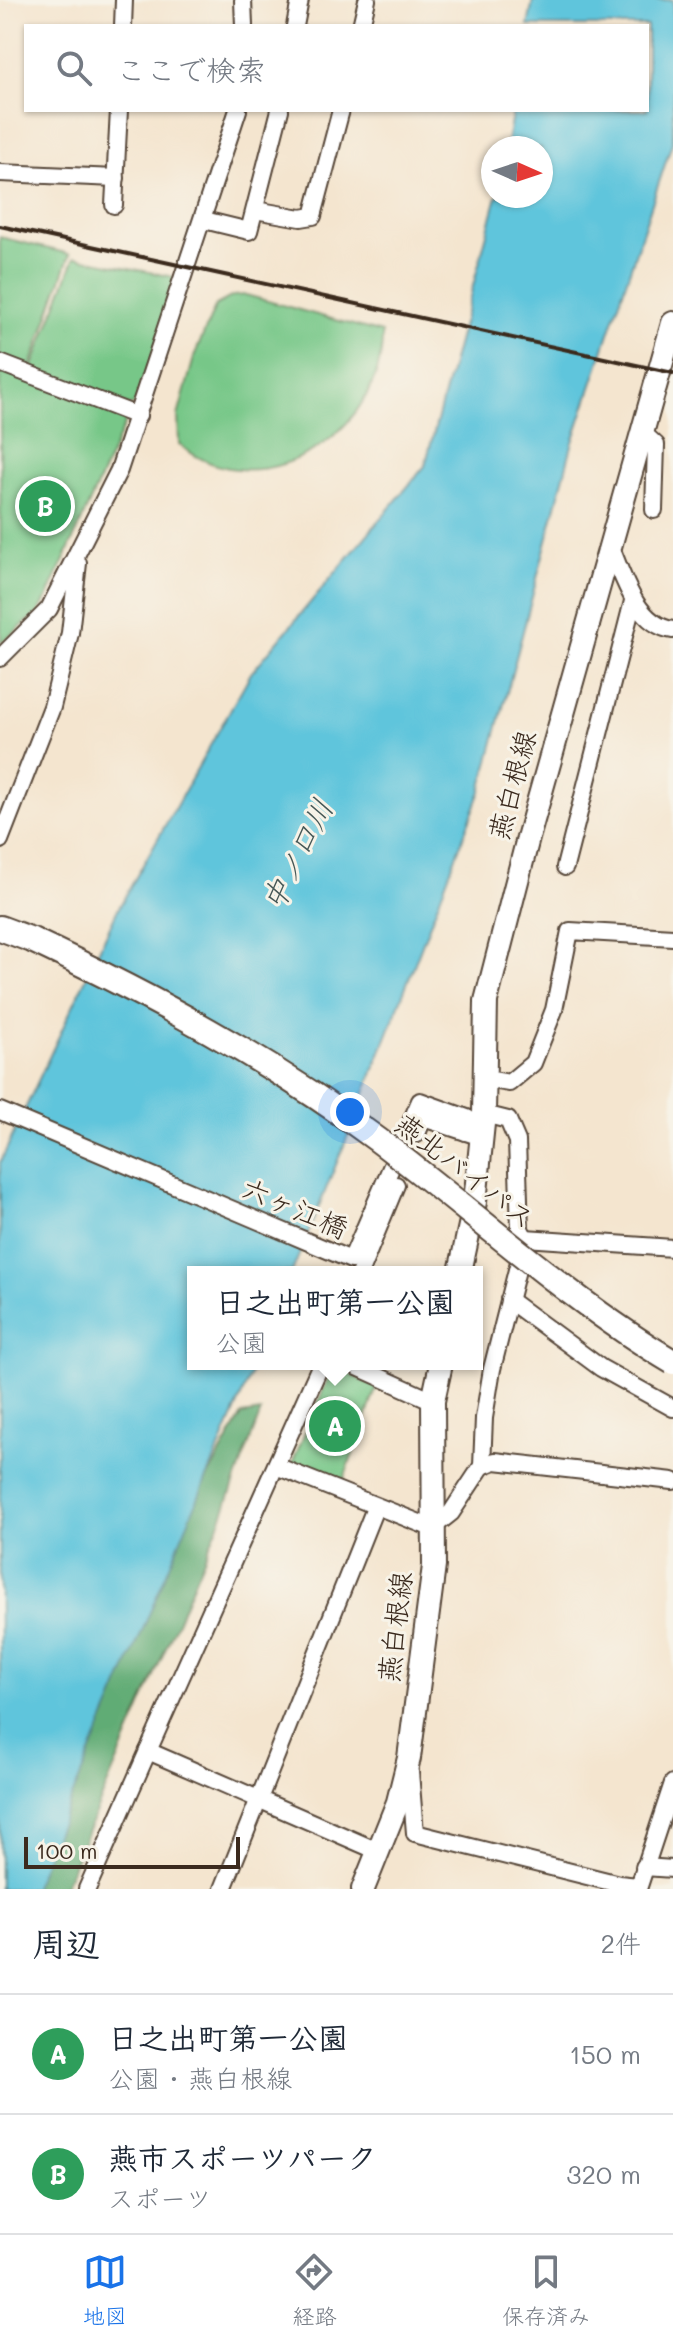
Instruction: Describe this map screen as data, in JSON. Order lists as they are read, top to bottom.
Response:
{
  "streets": {
    "highway": ["燕北バイパス"],
    "main road": ["燕白根線"],
    "street": ["六ヶ江橋"]
  },
  "crossings": [
    ["燕白根線", "六ヶ江橋"]
  ],
  "water": ["中ノ口川"],
  "scale_bar": "100 m",
  "north": "right",
  "page": {
    "search": "ここで検索",
    "pins": ["B", "A"],
    "popup": ["日之出町第一公園", "公園"],
    "scale": "100 m",
    "heading": ["周辺", "2件"],
    "list": [
      {
        "mark": "A",
        "name": "日之出町第一公園",
        "note": "公園 · 燕白根線",
        "value": "150 m"
      },
      {
        "mark": "B",
        "name": "燕市スポーツパーク",
        "note": "スポーツ",
        "value": "320 m"
      }
    ],
    "nav": ["地図", "経路", "保存済み"]
  }
}
